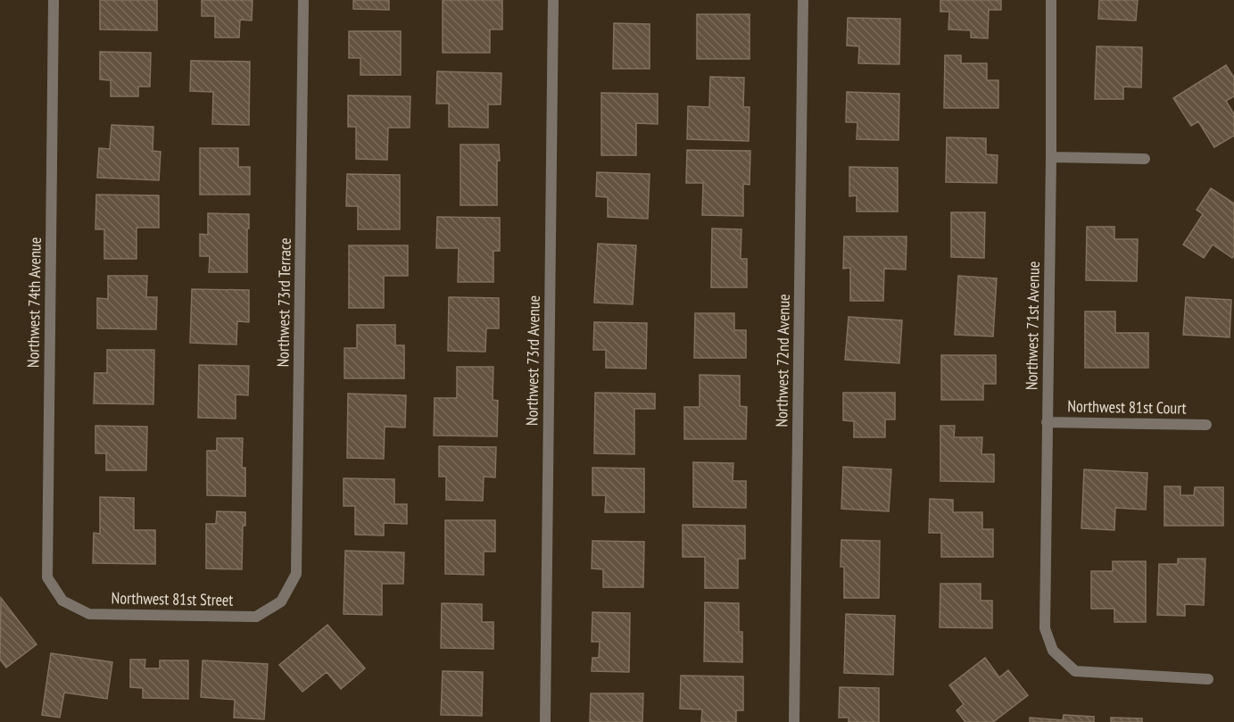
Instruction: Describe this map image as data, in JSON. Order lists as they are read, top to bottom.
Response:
{
  "streets": {
    "street": [
      "Northwest 74th Avenue",
      "Northwest 73rd Terrace",
      "Northwest 71st Avenue",
      "Northwest 73rd Avenue",
      "Northwest 72nd Avenue",
      "Northwest 81st Court",
      "Northwest 81st Street"
    ]
  },
  "crossings": [
    ["Northwest 74th Avenue", "Northwest 81st Street"],
    ["Northwest 73rd Terrace", "Northwest 81st Street"],
    ["Northwest 71st Avenue", "Northwest 81st Court"]
  ]
}
